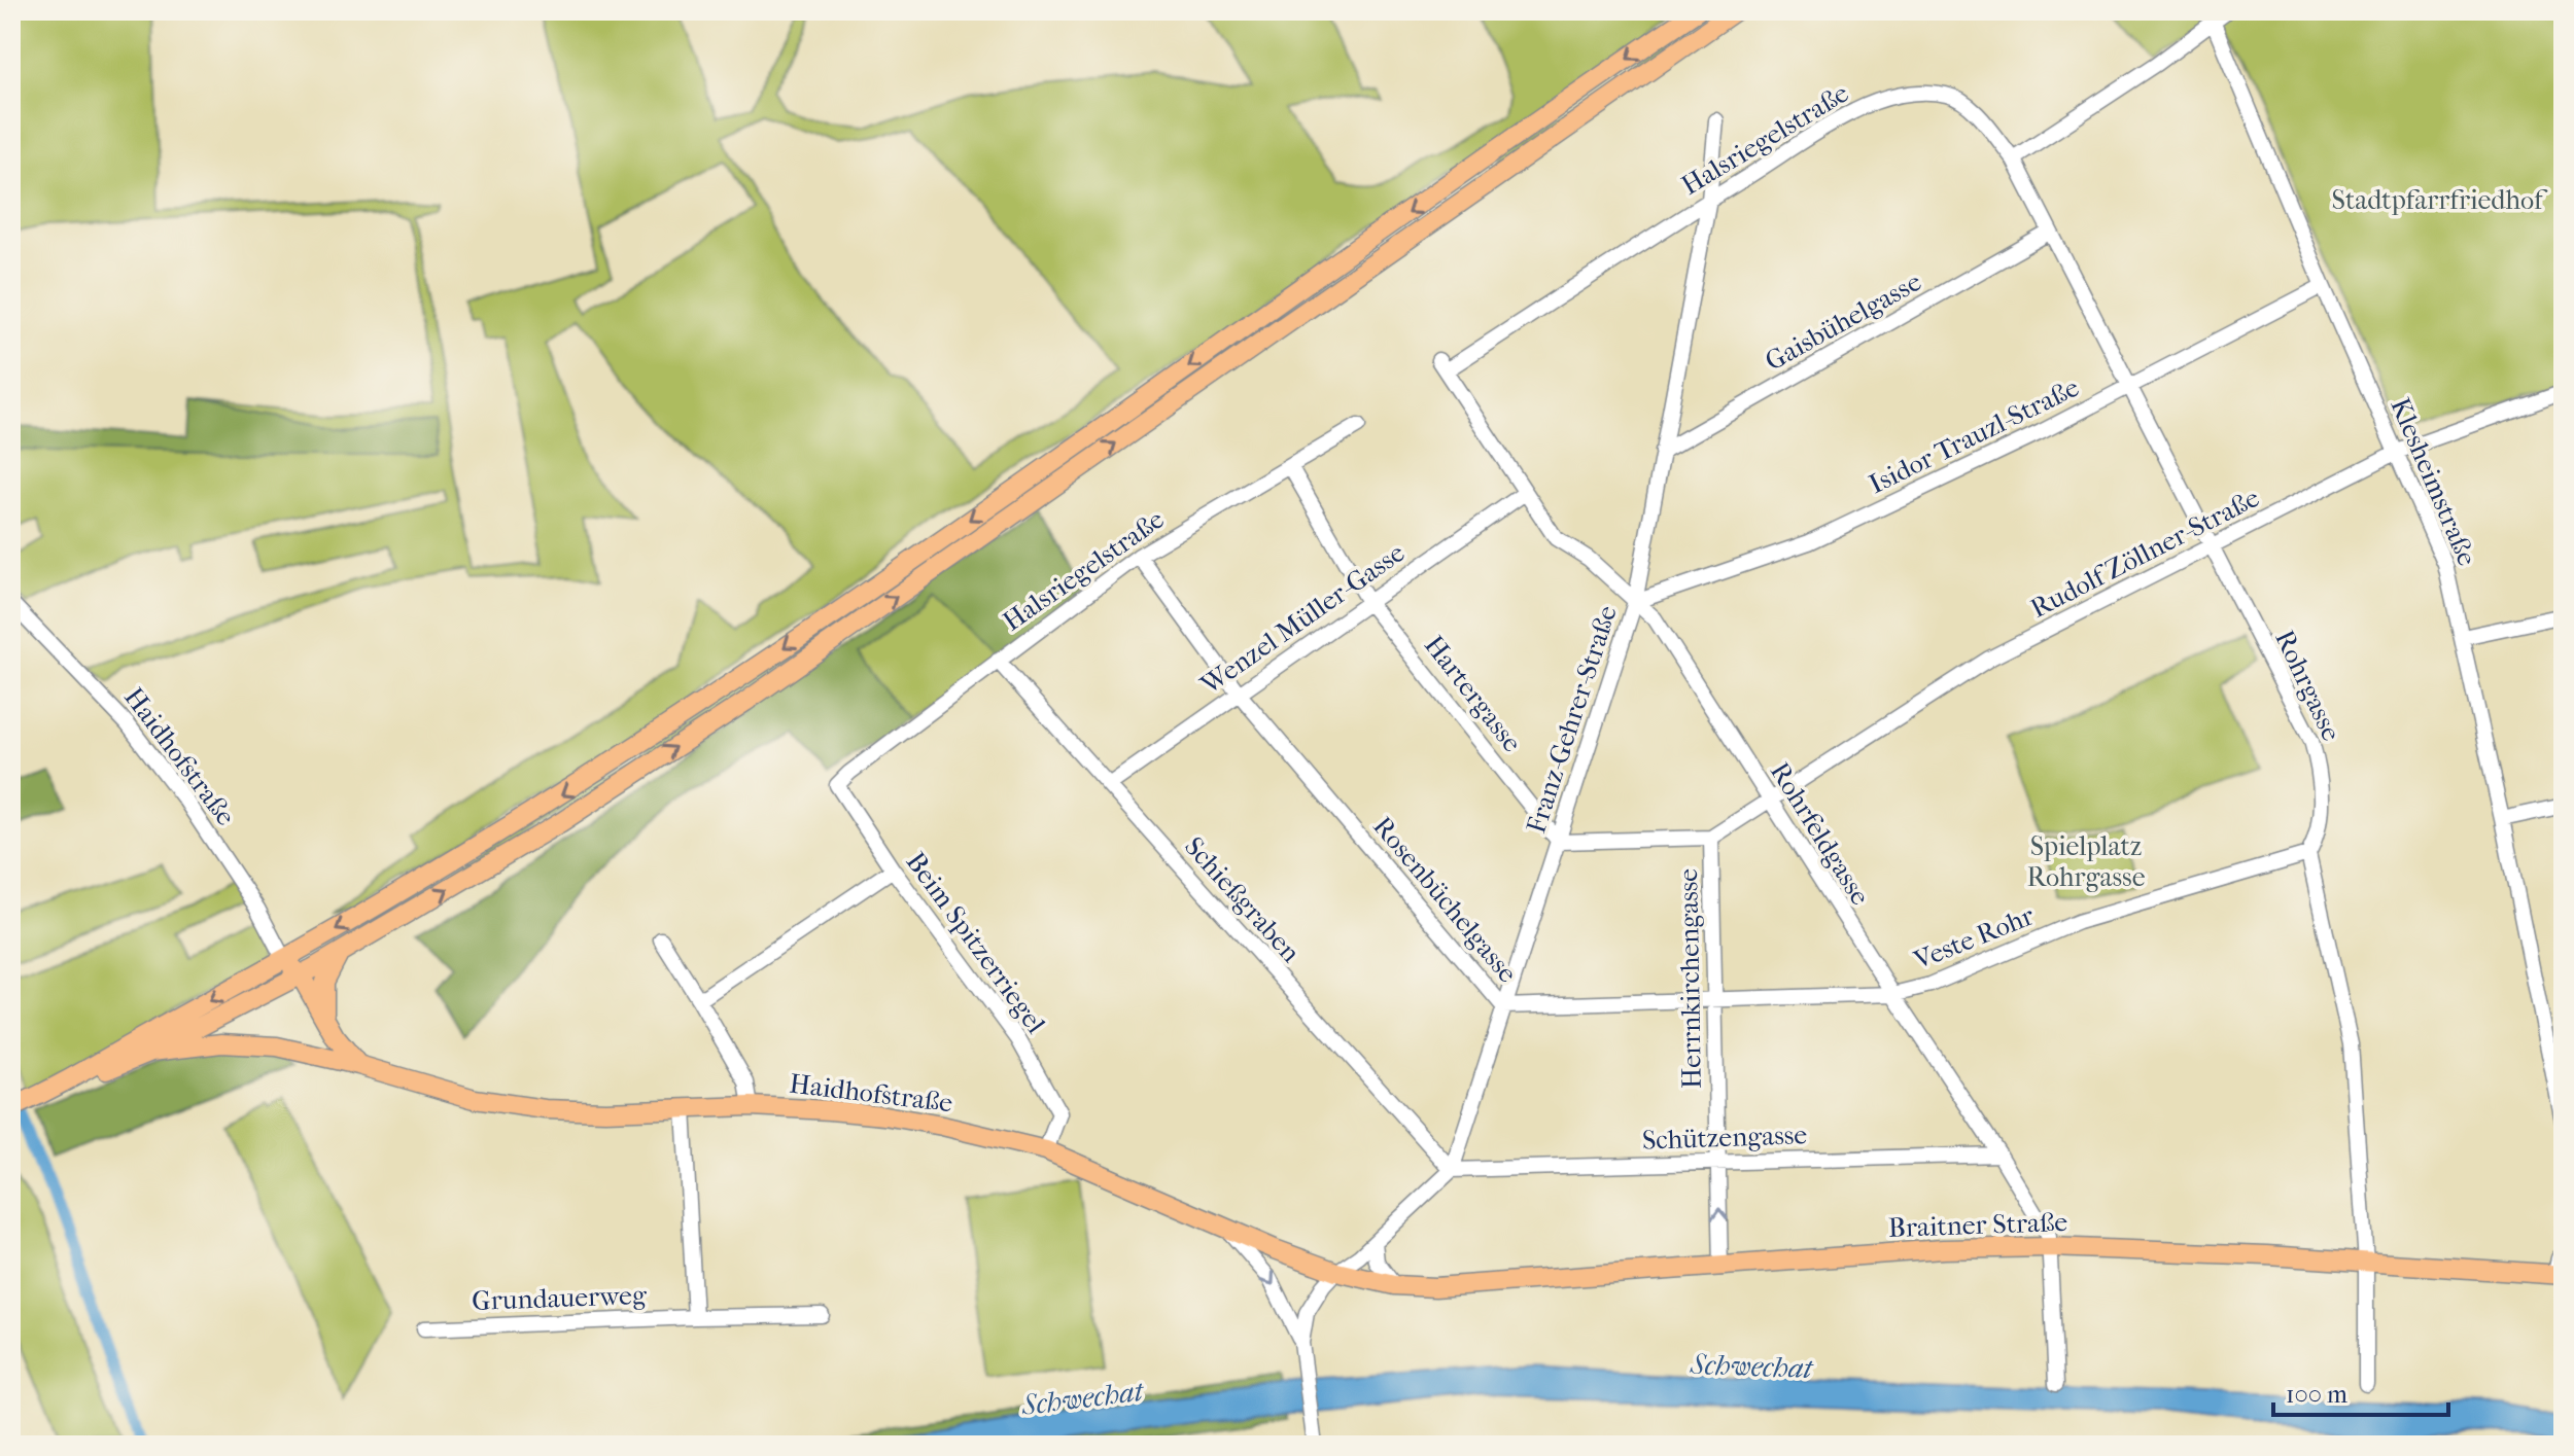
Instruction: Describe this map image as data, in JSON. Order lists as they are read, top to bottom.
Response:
{
  "streets": {
    "main road": ["Haidhofstraße", "Braitner Straße"],
    "street": [
      "Halsriegelstraße",
      "Gaisbühelgasse",
      "Isidor Trauzl-Straße",
      "Klesheimstraße",
      "Rudolf Zöllner-Straße",
      "Wenzel Müller-Gasse",
      "Rohrgasse",
      "Hartergasse",
      "Franz-Gehrer-Straße",
      "Rohrfeldgasse",
      "Schießgraben",
      "Rosenbüchelgasse",
      "Veste Rohr",
      "Beim Spitzerriegel",
      "Herrnkirchengasse",
      "Schützengasse",
      "Grundauerweg"
    ]
  },
  "crossings": [
    ["Halsriegelstraße", "Rohrgasse"],
    ["Halsriegelstraße", "Hartergasse"],
    ["Halsriegelstraße", "Franz-Gehrer-Straße"],
    ["Halsriegelstraße", "Rohrfeldgasse"],
    ["Halsriegelstraße", "Schießgraben"],
    ["Halsriegelstraße", "Rosenbüchelgasse"],
    ["Halsriegelstraße", "Beim Spitzerriegel"],
    ["Gaisbühelgasse", "Rohrgasse"],
    ["Gaisbühelgasse", "Franz-Gehrer-Straße"],
    ["Isidor Trauzl-Straße", "Klesheimstraße"],
    ["Isidor Trauzl-Straße", "Rohrgasse"],
    ["Isidor Trauzl-Straße", "Franz-Gehrer-Straße"],
    ["Isidor Trauzl-Straße", "Rohrfeldgasse"],
    ["Klesheimstraße", "Rudolf Zöllner-Straße"],
    ["Rudolf Zöllner-Straße", "Rohrgasse"],
    ["Rudolf Zöllner-Straße", "Rohrfeldgasse"],
    ["Wenzel Müller-Gasse", "Hartergasse"],
    ["Wenzel Müller-Gasse", "Rohrfeldgasse"],
    ["Wenzel Müller-Gasse", "Schießgraben"],
    ["Wenzel Müller-Gasse", "Rosenbüchelgasse"],
    ["Rohrgasse", "Veste Rohr"],
    ["Rohrgasse", "Braitner Straße"],
    ["Hartergasse", "Franz-Gehrer-Straße"],
    ["Franz-Gehrer-Straße", "Haidhofstraße"],
    ["Franz-Gehrer-Straße", "Rohrfeldgasse"],
    ["Franz-Gehrer-Straße", "Schießgraben"],
    ["Franz-Gehrer-Straße", "Rosenbüchelgasse"],
    ["Franz-Gehrer-Straße", "Schützengasse"],
    ["Franz-Gehrer-Straße", "Braitner Straße"],
    ["Haidhofstraße", "Beim Spitzerriegel"],
    ["Haidhofstraße", "Braitner Straße"],
    ["Rohrfeldgasse", "Rosenbüchelgasse"],
    ["Rohrfeldgasse", "Veste Rohr"],
    ["Rohrfeldgasse", "Schützengasse"],
    ["Rohrfeldgasse", "Braitner Straße"],
    ["Schießgraben", "Schützengasse"],
    ["Rosenbüchelgasse", "Veste Rohr"],
    ["Rosenbüchelgasse", "Herrnkirchengasse"],
    ["Herrnkirchengasse", "Schützengasse"],
    ["Herrnkirchengasse", "Braitner Straße"]
  ],
  "water": ["Schwechat"],
  "parks": ["Stadtpfarrfriedhof", "Spielplatz Rohrgasse"],
  "scale_bar": "100 m"
}
